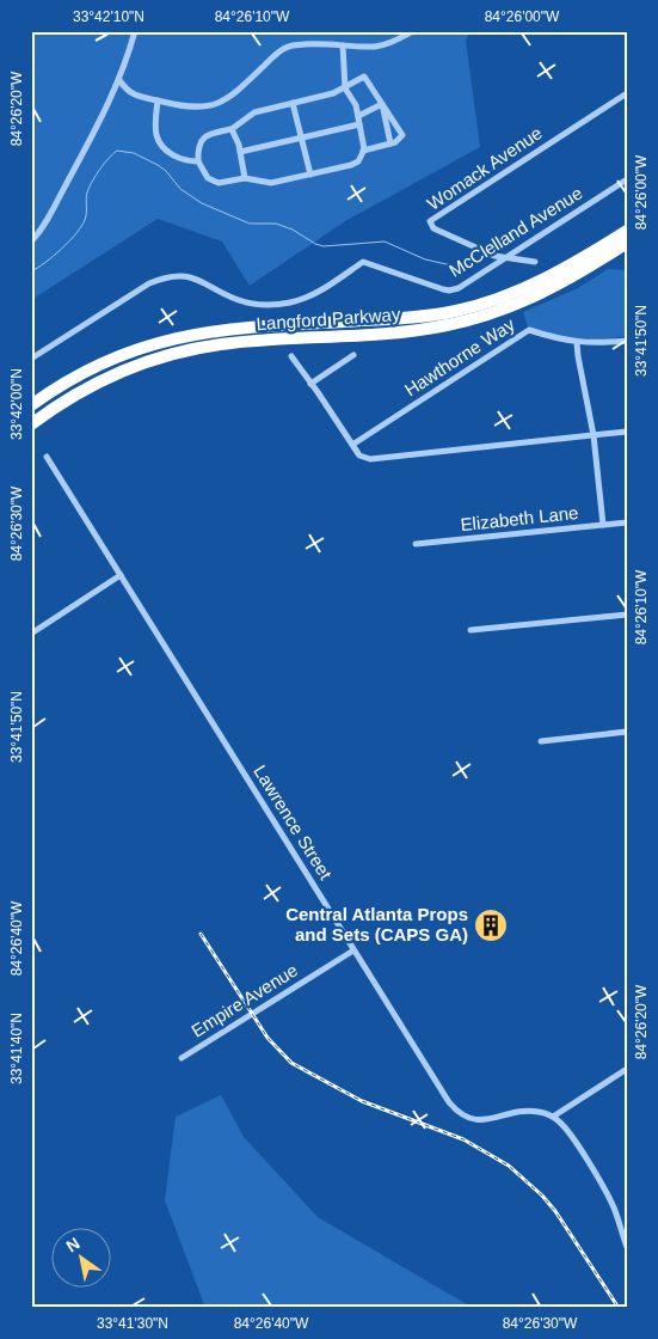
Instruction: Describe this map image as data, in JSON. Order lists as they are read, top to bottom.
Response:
{
  "streets": {
    "highway": ["Langford Parkway"],
    "street": [
      "Womack Avenue",
      "McClelland Avenue",
      "Hawthorne Way",
      "Elizabeth Lane",
      "Lawrence Street",
      "Empire Avenue"
    ]
  },
  "crossings": [
    ["Womack Avenue", "McClelland Avenue"],
    ["Lawrence Street", "Empire Avenue"]
  ],
  "places": {
    "building": ["Central Atlanta Props and Sets (CAPS GA)"]
  },
  "north": "top left",
  "coordinates": [
    "33°42'10\"N",
    "84°26'10\"W",
    "84°26'00\"W",
    "84°26'20\"W",
    "33°41'50\"N",
    "33°42'00\"N",
    "84°26'30\"W",
    "84°26'40\"W",
    "33°41'40\"N",
    "33°41'30\"N"
  ]
}
